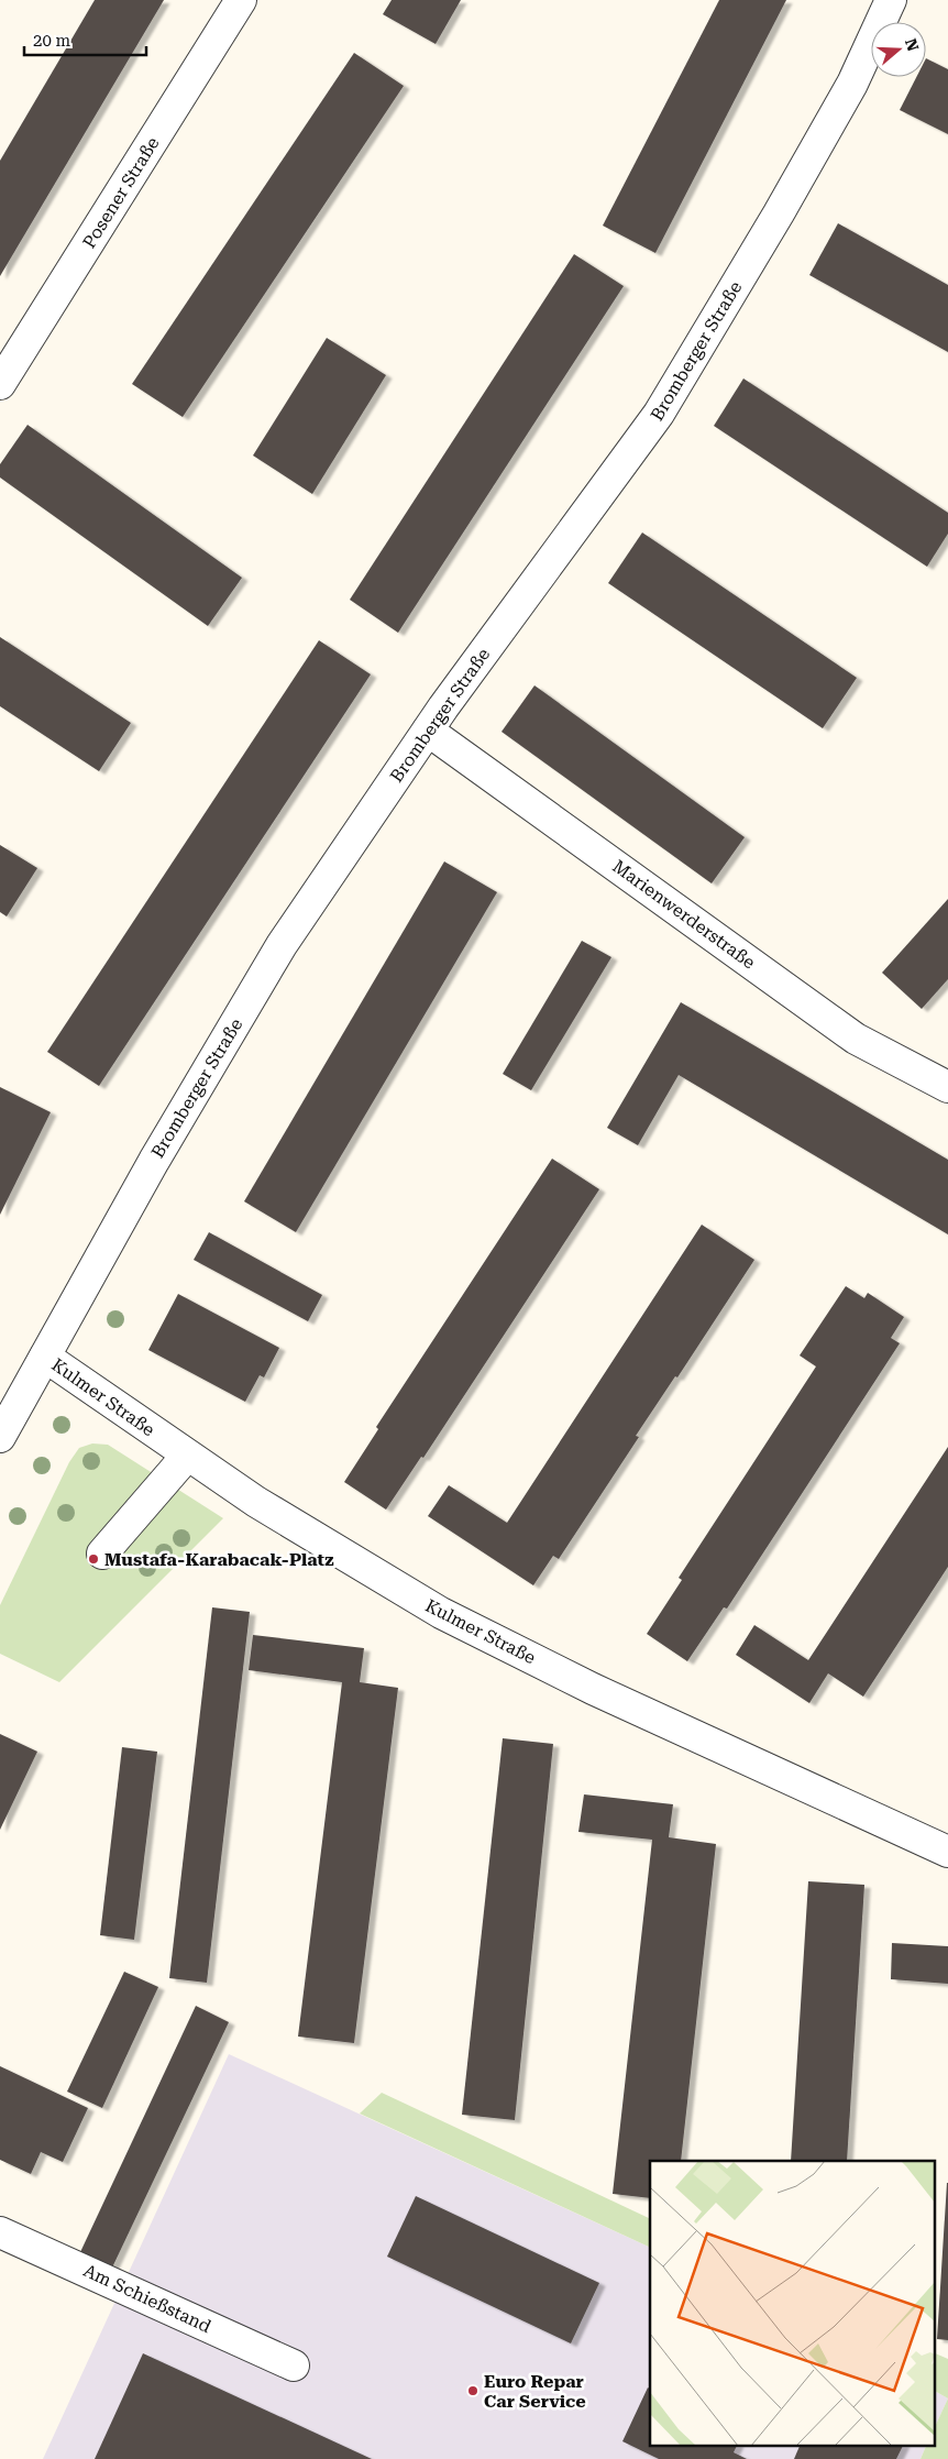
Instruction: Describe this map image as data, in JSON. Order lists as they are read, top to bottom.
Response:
{
  "streets": {
    "street": [
      "Posener Straße",
      "Bromberger Straße",
      "Marienwerderstraße",
      "Kulmer Straße",
      "Am Schießstand"
    ]
  },
  "crossings": [
    ["Bromberger Straße", "Marienwerderstraße"],
    ["Bromberger Straße", "Kulmer Straße"]
  ],
  "places": ["Mustafa-Karabacak-Platz", "Euro Repar Car Service"],
  "scale_bar": "20 m",
  "north": "right"
}
